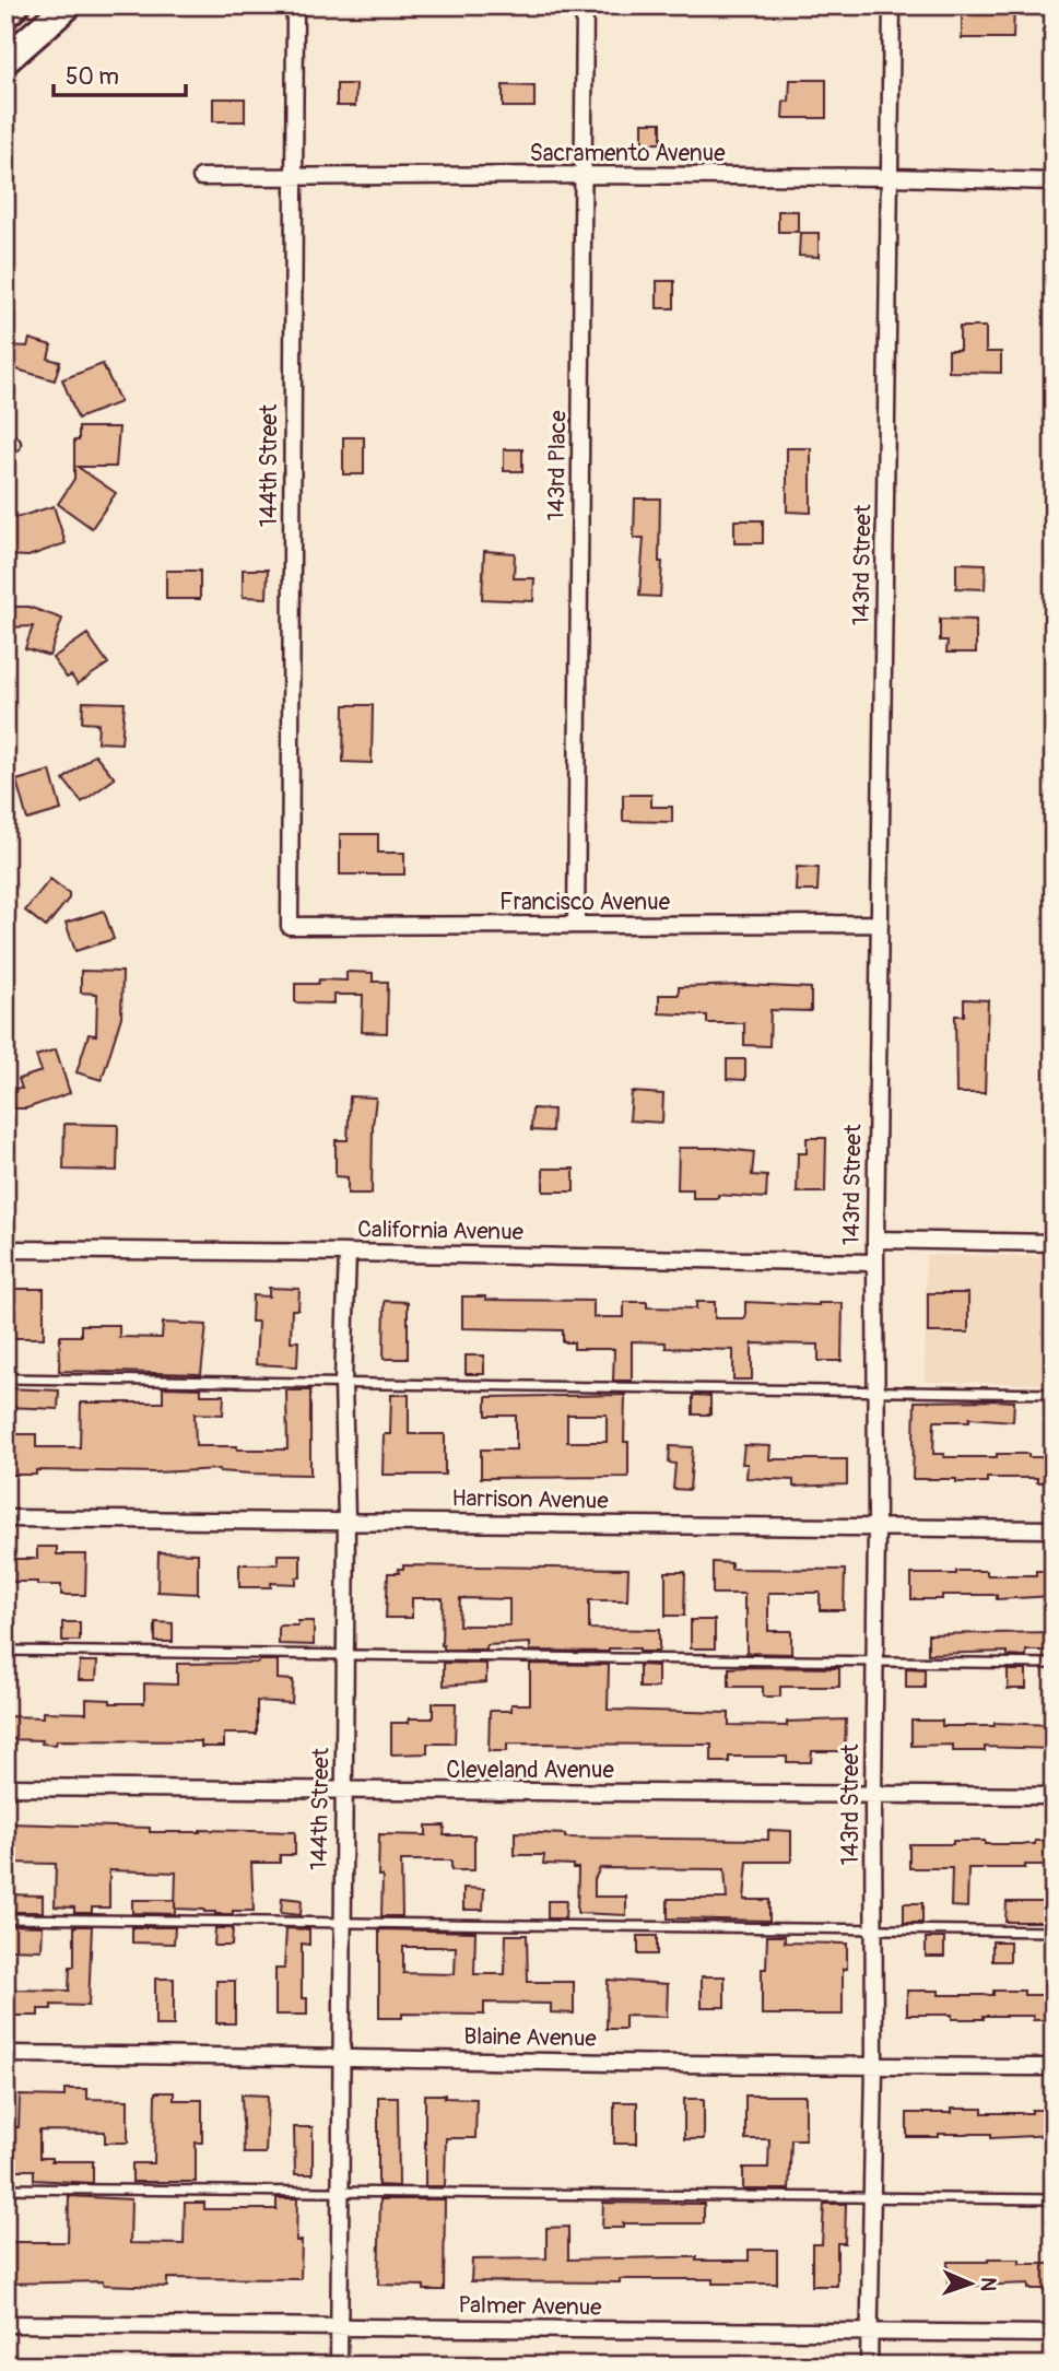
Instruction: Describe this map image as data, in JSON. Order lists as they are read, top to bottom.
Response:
{
  "streets": {
    "street": [
      "Sacramento Avenue",
      "144th Street",
      "143rd Place",
      "143rd Street",
      "Francisco Avenue",
      "California Avenue",
      "Harrison Avenue",
      "Cleveland Avenue",
      "Blaine Avenue",
      "Palmer Avenue"
    ]
  },
  "crossings": [
    ["Sacramento Avenue", "144th Street"],
    ["Sacramento Avenue", "143rd Place"],
    ["Sacramento Avenue", "143rd Street"],
    ["144th Street", "Francisco Avenue"],
    ["144th Street", "California Avenue"],
    ["144th Street", "Harrison Avenue"],
    ["144th Street", "Cleveland Avenue"],
    ["144th Street", "Blaine Avenue"],
    ["144th Street", "Palmer Avenue"],
    ["143rd Place", "Francisco Avenue"],
    ["143rd Street", "Francisco Avenue"],
    ["143rd Street", "California Avenue"],
    ["143rd Street", "Harrison Avenue"],
    ["143rd Street", "Cleveland Avenue"],
    ["143rd Street", "Blaine Avenue"],
    ["143rd Street", "Palmer Avenue"]
  ],
  "scale_bar": "50 m",
  "north": "right"
}
